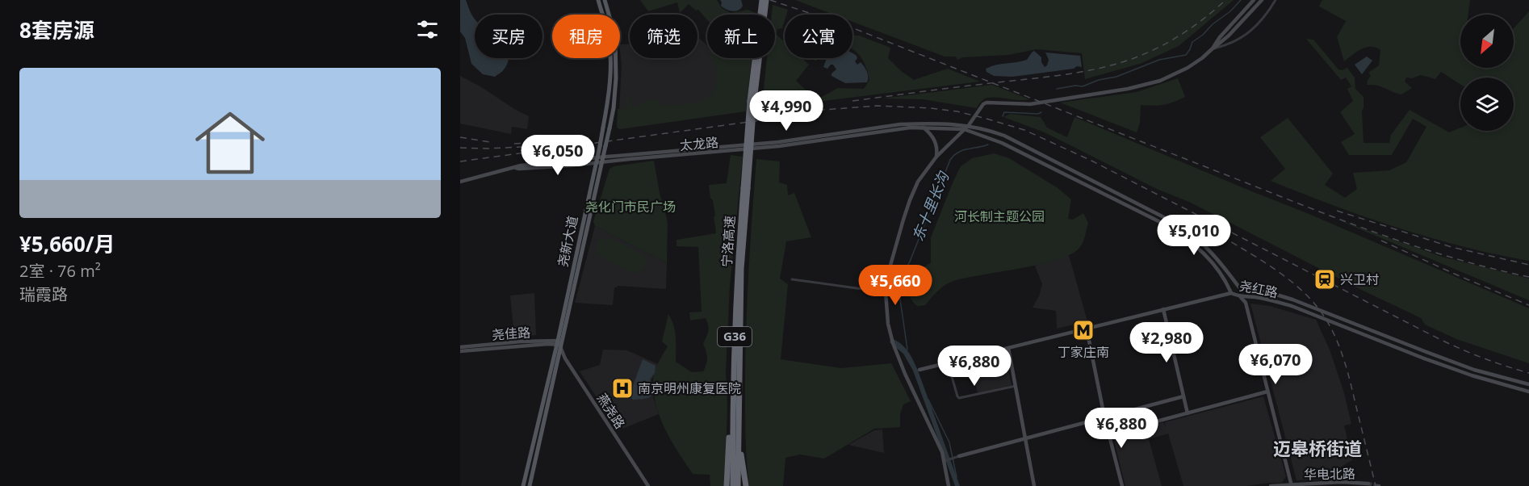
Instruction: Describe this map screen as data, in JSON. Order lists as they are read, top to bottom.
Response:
{
  "streets": {
    "highway": ["宁洛高速", "G36"],
    "main road": [
      "太龙路",
      "尧新大道",
      "尧红路",
      "尧佳路",
      "燕尧路",
      "华电北路"
    ]
  },
  "crossings": [
    ["太龙路", "尧新大道"],
    ["太龙路", "尧红路"],
    ["尧新大道", "尧佳路"],
    ["尧新大道", "燕尧路"],
    ["尧佳路", "燕尧路"]
  ],
  "districts": ["迈皋桥街道"],
  "water": ["东十里长沟"],
  "parks": ["尧化门市民广场", "河长制主题公园"],
  "places": {
    "station": ["兴卫村"],
    "metro station": ["丁家庄南"],
    "hospital": ["南京明州康复医院"]
  },
  "north": "bottom left",
  "page": {
    "heading": "8套房源",
    "chip": [
      "买房",
      "租房",
      "筛选",
      "新上",
      "公寓"
    ],
    "list": [
      {
        "name": "¥5,660/月",
        "note": "2室 · 76 m² · 瑞霞路"
      }
    ],
    "price": [
      "¥4,990",
      "¥6,050",
      "¥5,010",
      "¥5,660",
      "¥2,980",
      "¥6,070",
      "¥6,880",
      "¥6,880"
    ]
  }
}
